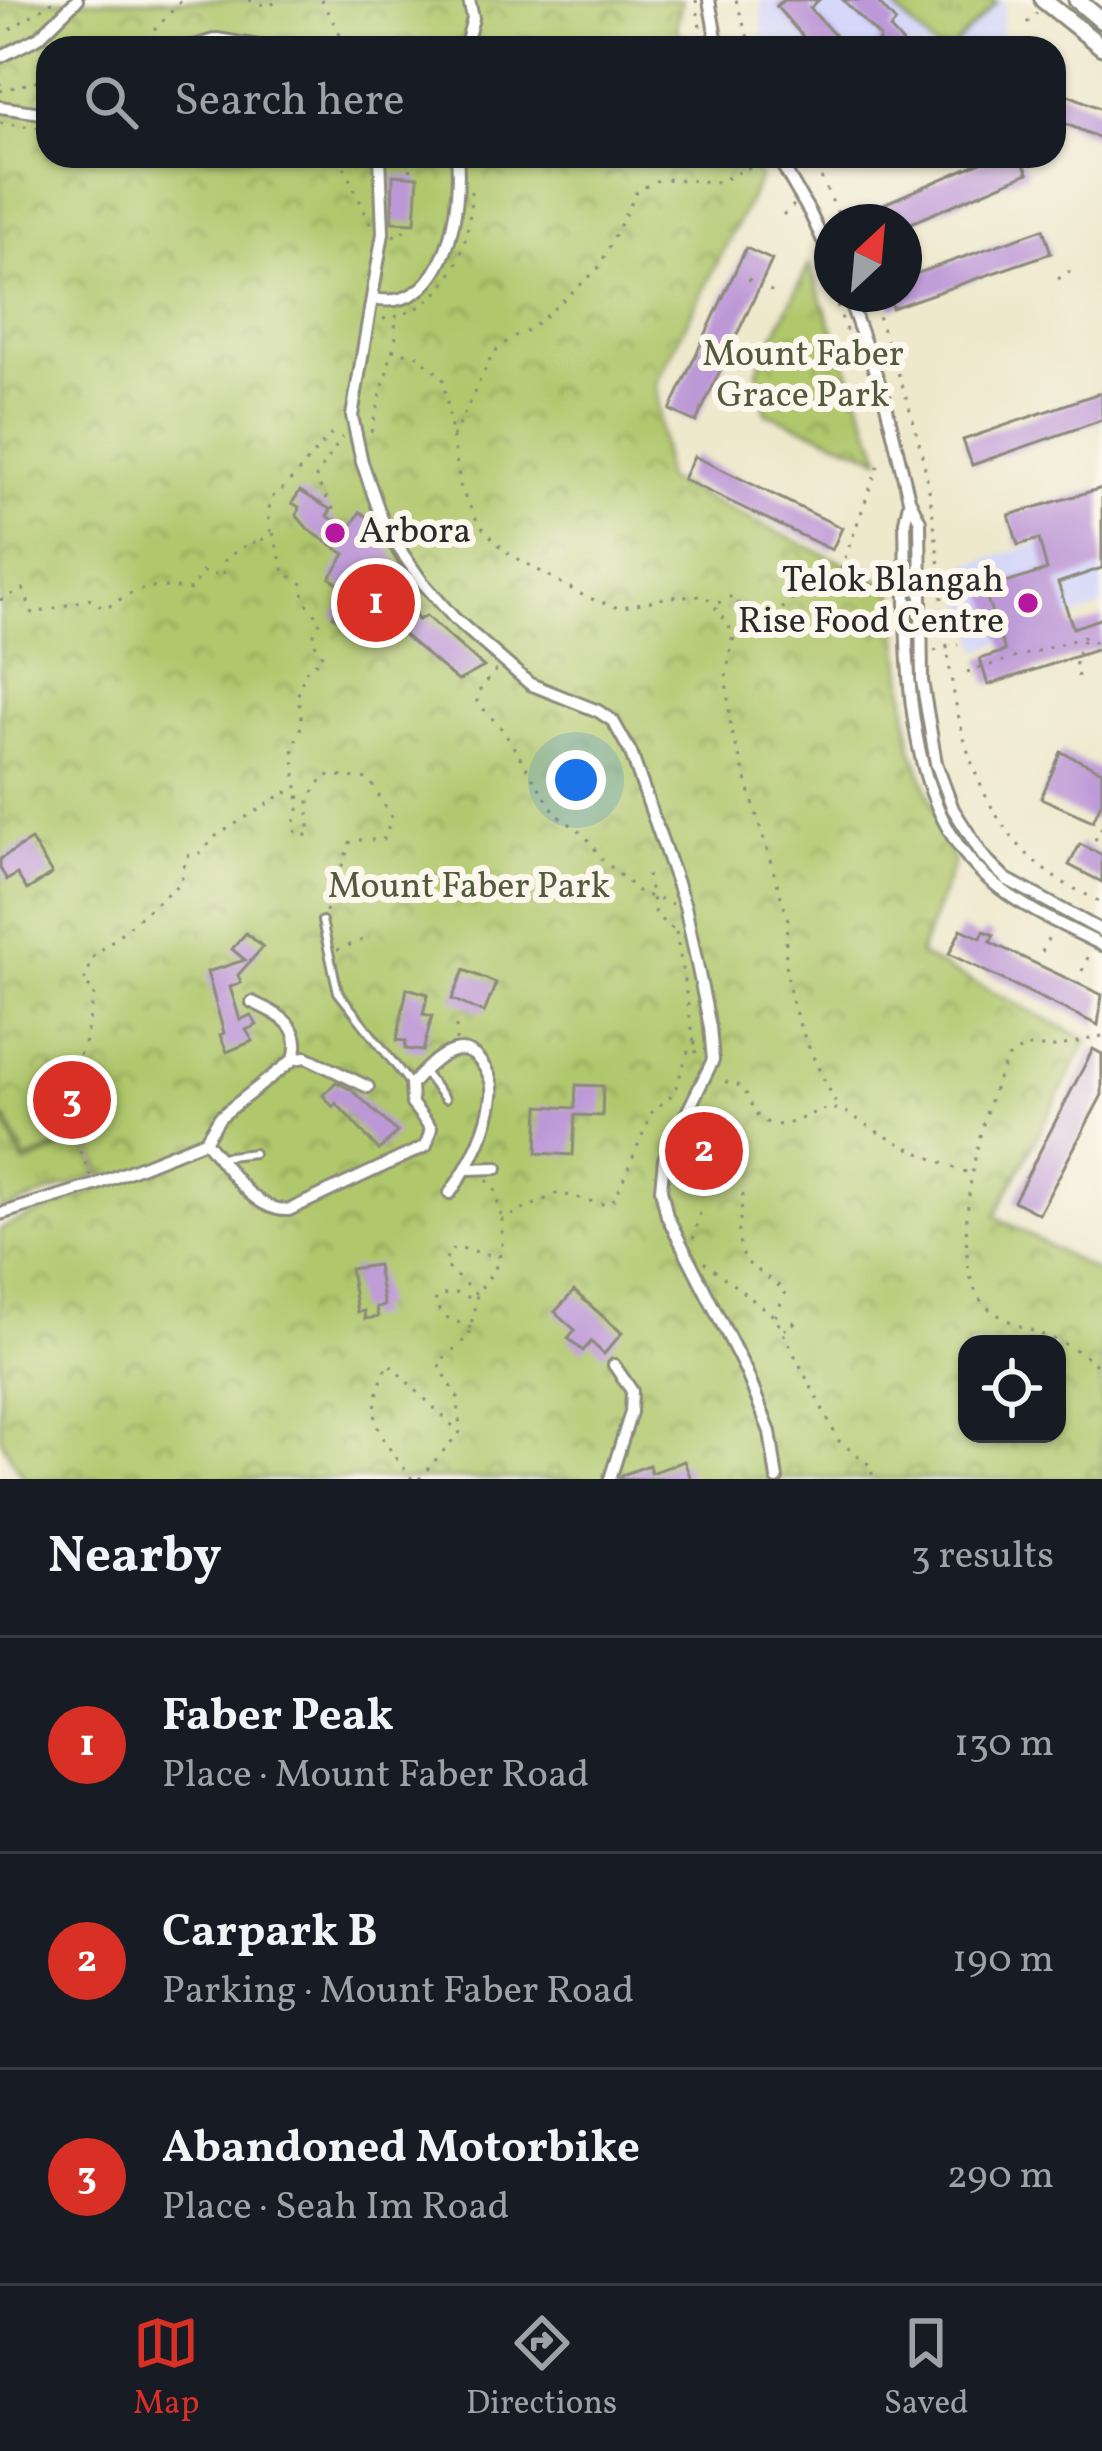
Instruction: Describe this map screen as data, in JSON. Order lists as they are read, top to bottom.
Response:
{
  "parks": ["Mount Faber Grace Park", "Mount Faber Park"],
  "places": ["Arbora", "Telok Blangah Rise Food Centre"],
  "north": "top right",
  "page": {
    "search": "Search here",
    "pins": ["1", "3", "2"],
    "heading": ["Nearby", "3 results"],
    "list": [
      {
        "mark": "1",
        "name": "Faber Peak",
        "note": "Place · Mount Faber Road",
        "value": "130 m"
      },
      {
        "mark": "2",
        "name": "Carpark B",
        "note": "Parking · Mount Faber Road",
        "value": "190 m"
      },
      {
        "mark": "3",
        "name": "Abandoned Motorbike",
        "note": "Place · Seah Im Road",
        "value": "290 m"
      }
    ],
    "nav": ["Map", "Directions", "Saved"]
  }
}
